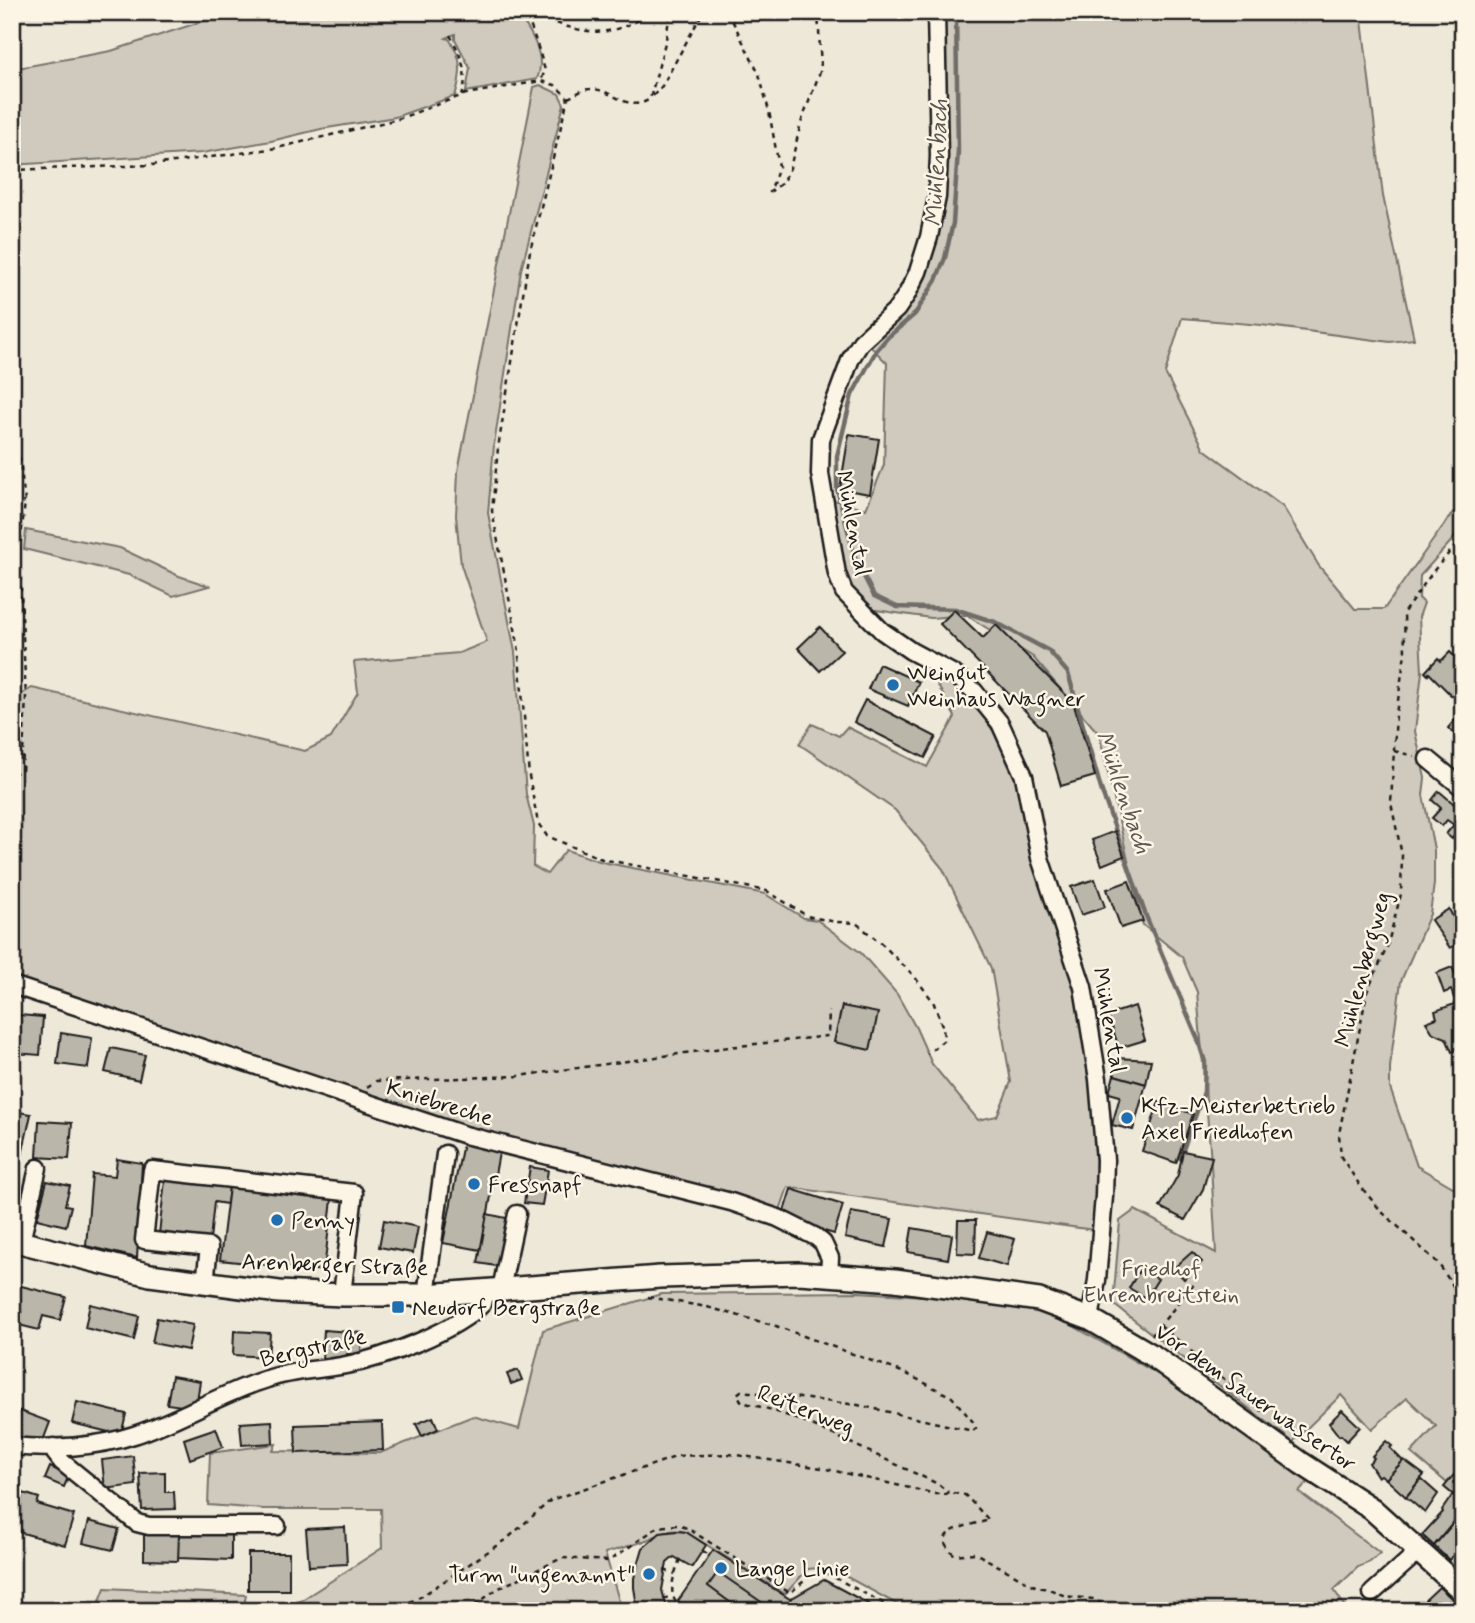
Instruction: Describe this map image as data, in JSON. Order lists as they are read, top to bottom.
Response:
{
  "streets": {
    "main road": ["Arenberger Straße", "Vor dem Sauerwassertor"],
    "street": ["Mühlental", "Kniebreche", "Bergstraße"],
    "path": ["Mühlenbergweg", "Reiterweg"]
  },
  "crossings": [
    ["Mühlental", "Vor dem Sauerwassertor"],
    ["Kniebreche", "Vor dem Sauerwassertor"],
    ["Arenberger Straße", "Bergstraße"],
    ["Arenberger Straße", "Vor dem Sauerwassertor"]
  ],
  "water": ["Mühlenbach"],
  "parks": ["Friedhof Ehrenbreitstein"],
  "places": {
    "other": [
      "Weingut Weinhaus Wagner",
      "Kfz-Meisterbetrieb Axel Friedhofen",
      "Fressnapf",
      "Penny",
      "Lange Linie",
      "Turm \"ungenannt\""
    ],
    "transit": ["Neudorf Bergstraße"]
  }
}
